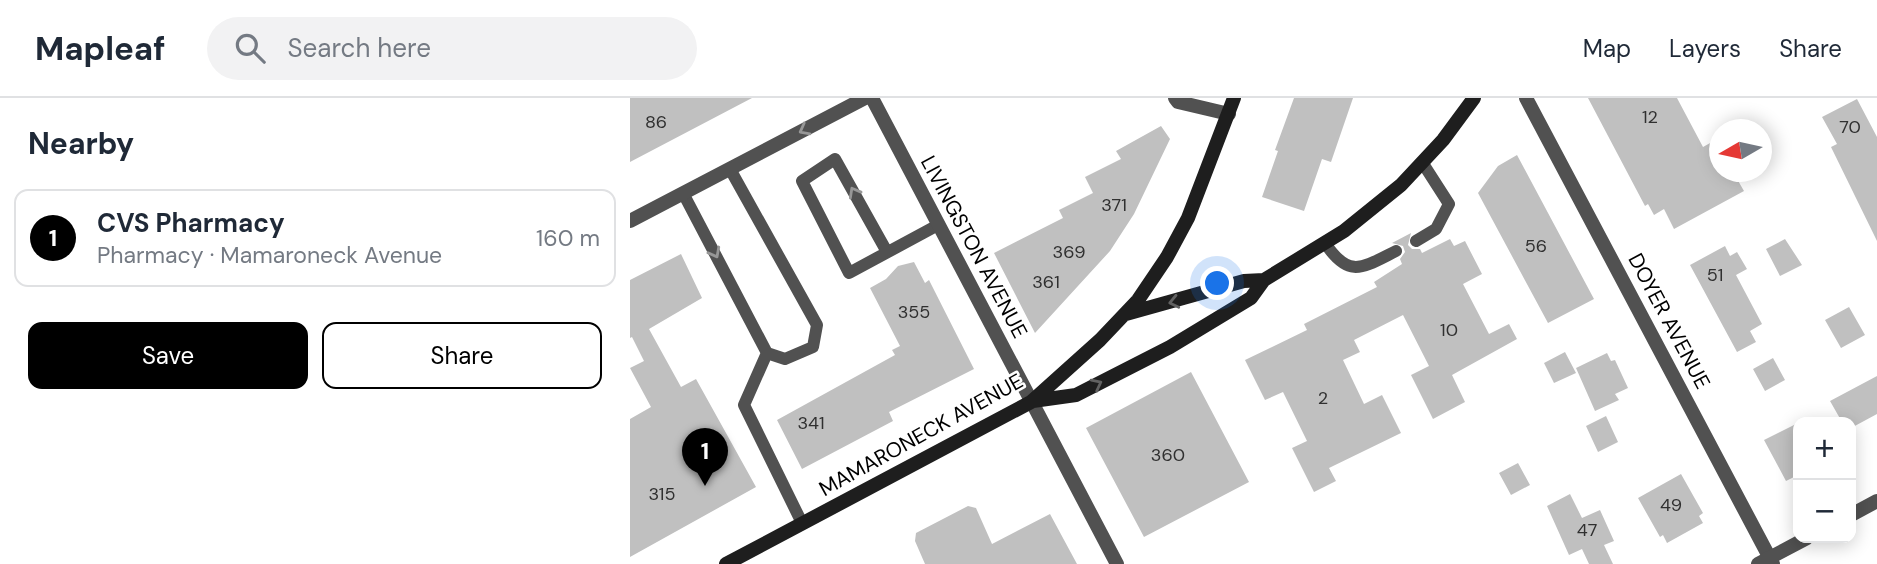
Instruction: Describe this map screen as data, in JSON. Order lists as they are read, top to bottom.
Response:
{
  "streets": {
    "main road": ["MAMARONECK AVENUE"],
    "street": ["LIVINGSTON AVENUE", "DOYER AVENUE"]
  },
  "crossings": [
    ["LIVINGSTON AVENUE", "MAMARONECK AVENUE"]
  ],
  "house_numbers": [
    "12",
    "86",
    "70",
    "371",
    "56",
    "369",
    "51",
    "361",
    "355",
    "10",
    "2",
    "341",
    "360",
    "315",
    "49",
    "47"
  ],
  "north": "left",
  "page": {
    "header": "Mapleaf",
    "search": "Search here",
    "nav": ["Map", "Layers", "Share"],
    "heading": "Nearby",
    "list": [
      {
        "mark": "1",
        "name": "CVS Pharmacy",
        "note": "Pharmacy · Mamaroneck Avenue",
        "value": "160 m"
      }
    ],
    "buttons": ["Save", "Share"],
    "map_buttons": ["+", "−"],
    "pins": "1"
  }
}
